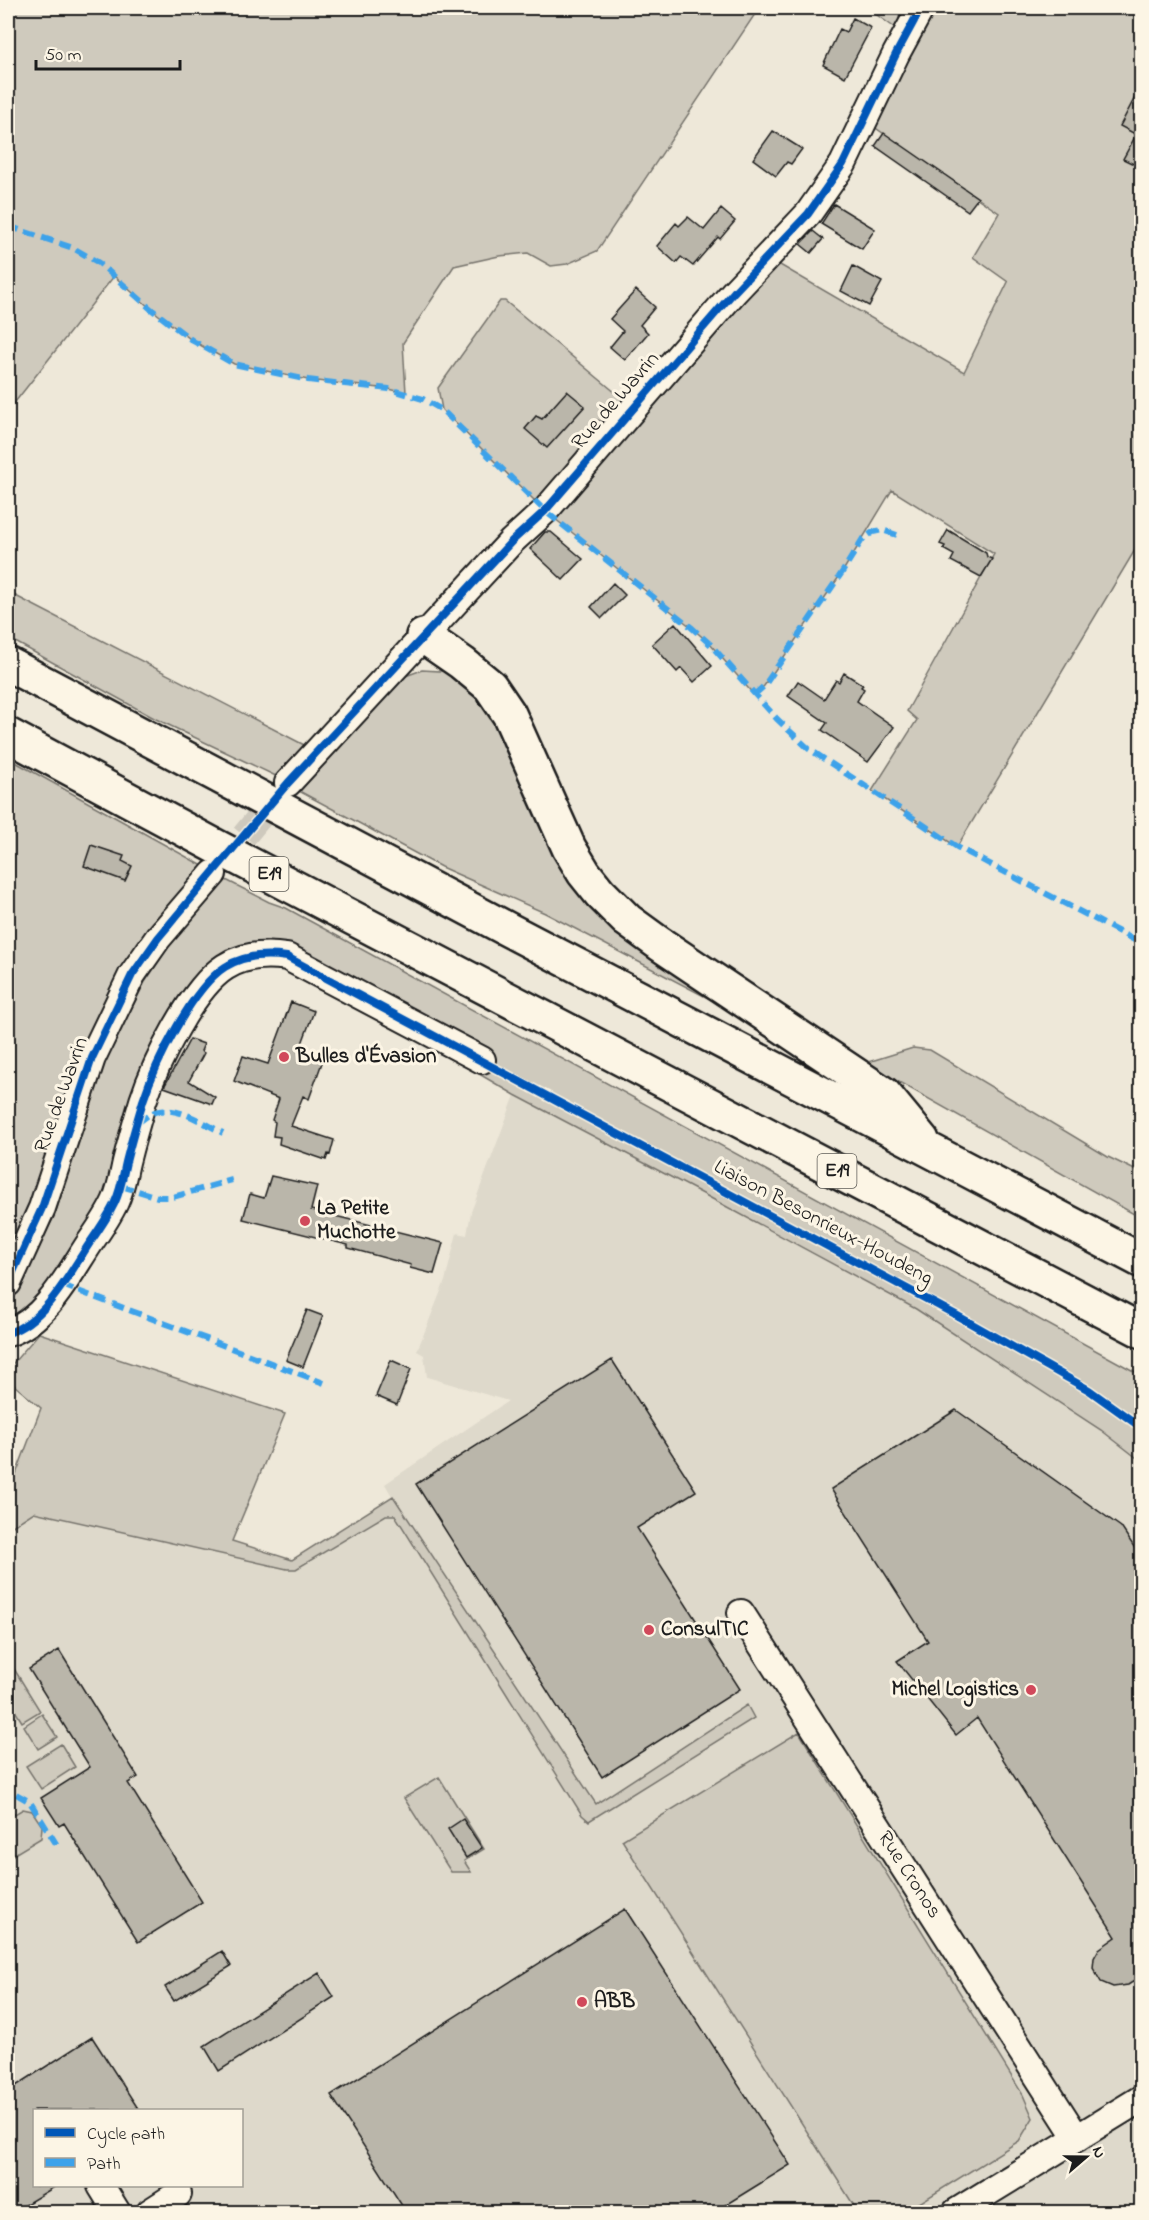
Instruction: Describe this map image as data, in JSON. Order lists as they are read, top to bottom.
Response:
{
  "streets": {
    "highway": ["E19"],
    "street": ["Rue de Wavrin", "Rue Cronos"],
    "cycle path": ["Liaison Besonrieux-Houdeng"]
  },
  "places": [
    "Bulles d'Évasion",
    "La Petite Muchotte",
    "ConsulTIC",
    "Michel Logistics",
    "ABB"
  ],
  "legend": ["Cycle path", "Path"],
  "scale_bar": "50 m",
  "north": "right"
}
